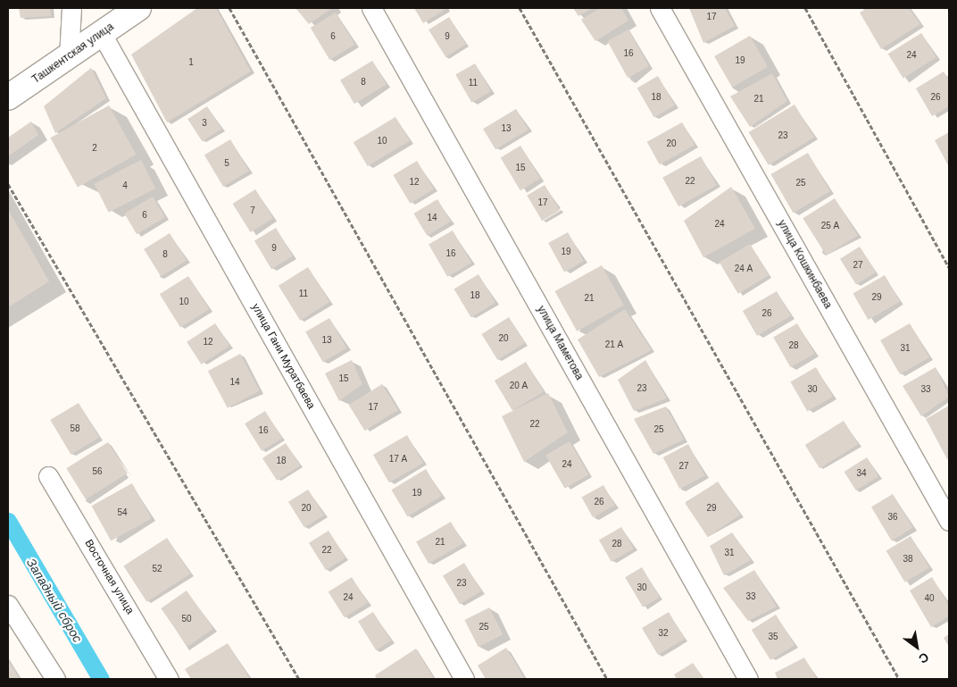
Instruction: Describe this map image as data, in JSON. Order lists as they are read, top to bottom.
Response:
{
  "streets": {
    "main road": ["Ташкентская улица"],
    "street": [
      "улица Кошкинбаева",
      "улица Маметова",
      "улица Гани Муратбаева",
      "Восточная улица"
    ]
  },
  "crossings": [
    ["Ташкентская улица", "улица Гани Муратбаева"]
  ],
  "water": ["Западный сброс"],
  "house_numbers": [
    "17",
    "6",
    "9",
    "16",
    "24",
    "19",
    "1",
    "8",
    "11",
    "18",
    "26",
    "21",
    "3",
    "13",
    "23",
    "10",
    "20",
    "2",
    "5",
    "15",
    "22",
    "12",
    "25",
    "4",
    "17",
    "7",
    "6",
    "14",
    "24",
    "25 А",
    "9",
    "19",
    "16",
    "8",
    "27",
    "24 А",
    "11",
    "18",
    "29",
    "21",
    "10",
    "26",
    "20",
    "13",
    "12",
    "21 А",
    "28",
    "31",
    "15",
    "14",
    "20 А",
    "23",
    "30",
    "33",
    "17",
    "22",
    "58",
    "25",
    "16",
    "17 А",
    "18",
    "24",
    "27",
    "56",
    "34",
    "19",
    "26",
    "20",
    "29",
    "54",
    "36",
    "21",
    "28",
    "22",
    "31",
    "38",
    "52",
    "23",
    "30",
    "33",
    "24",
    "40",
    "50",
    "25",
    "32",
    "35"
  ],
  "north": "bottom right"
}
